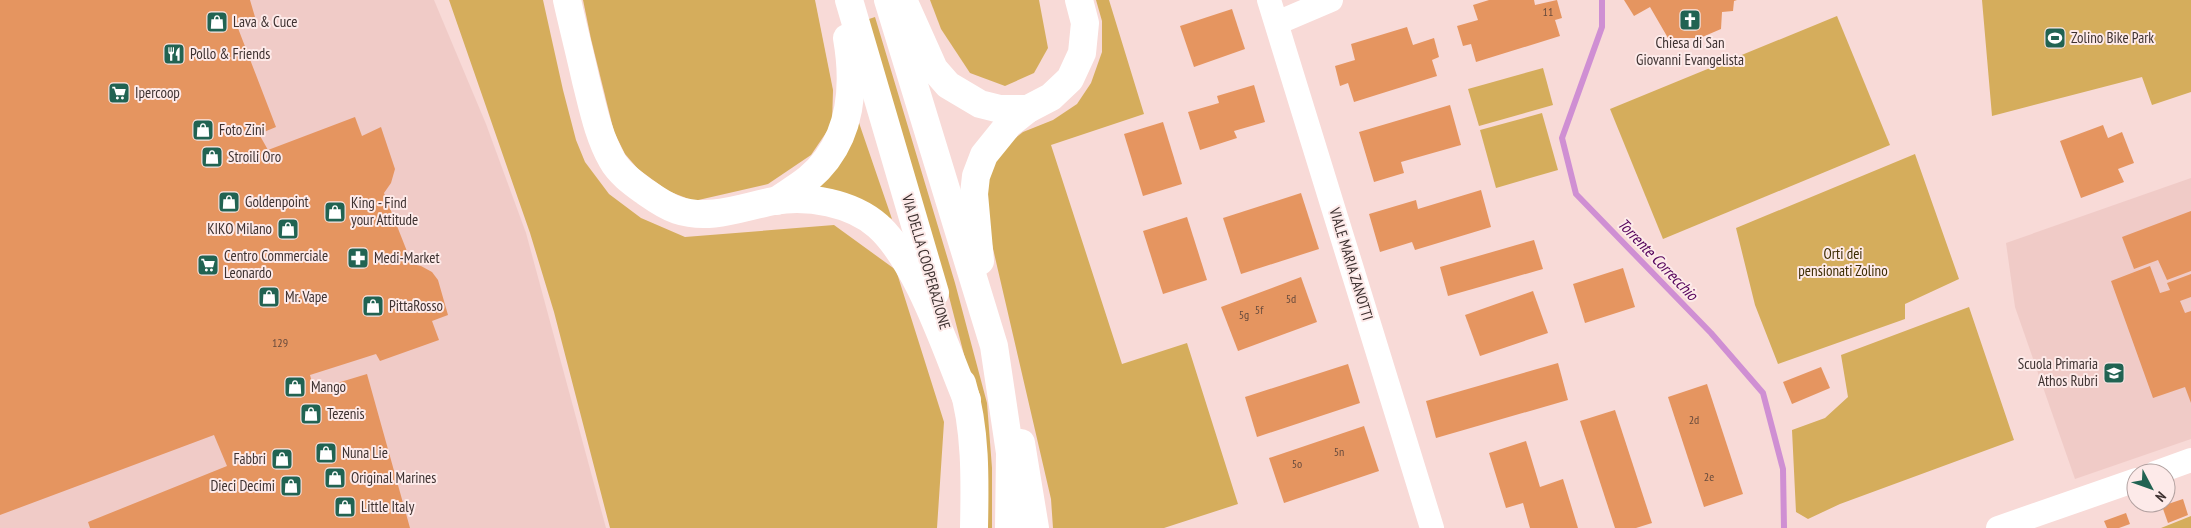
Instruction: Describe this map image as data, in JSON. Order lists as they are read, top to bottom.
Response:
{
  "streets": {
    "highway": ["VIA DELLA COOPERAZIONE"],
    "street": ["VIALE MARIA ZANOTTI"]
  },
  "water": ["Torrente Correcchio"],
  "parks": ["Orti dei pensionati Zolino"],
  "places": {
    "church": ["Chiesa di San Giovanni Evangelista"],
    "shop": [
      "Lava & Cuce",
      "Foto Zini",
      "Stroili Oro",
      "Goldenpoint",
      "King - Find your Attitude",
      "KIKO Milano",
      "Mr. Vape",
      "PittaRosso",
      "Mango",
      "Tezenis",
      "Nuna Lie",
      "Fabbri",
      "Original Marines",
      "Dieci Decimi",
      "Little Italy"
    ],
    "sports": ["Zolino Bike Park"],
    "restaurant": ["Pollo & Friends"],
    "supermarket": ["Ipercoop", "Centro Commerciale Leonardo"],
    "pharmacy": ["Medi-Market"],
    "school or university": ["Scuola Primaria Athos Rubri"]
  },
  "house_numbers": [
    "11",
    "5d",
    "5f",
    "5g",
    "129",
    "2d",
    "5n",
    "5o",
    "2e"
  ],
  "north": "bottom right"
}
